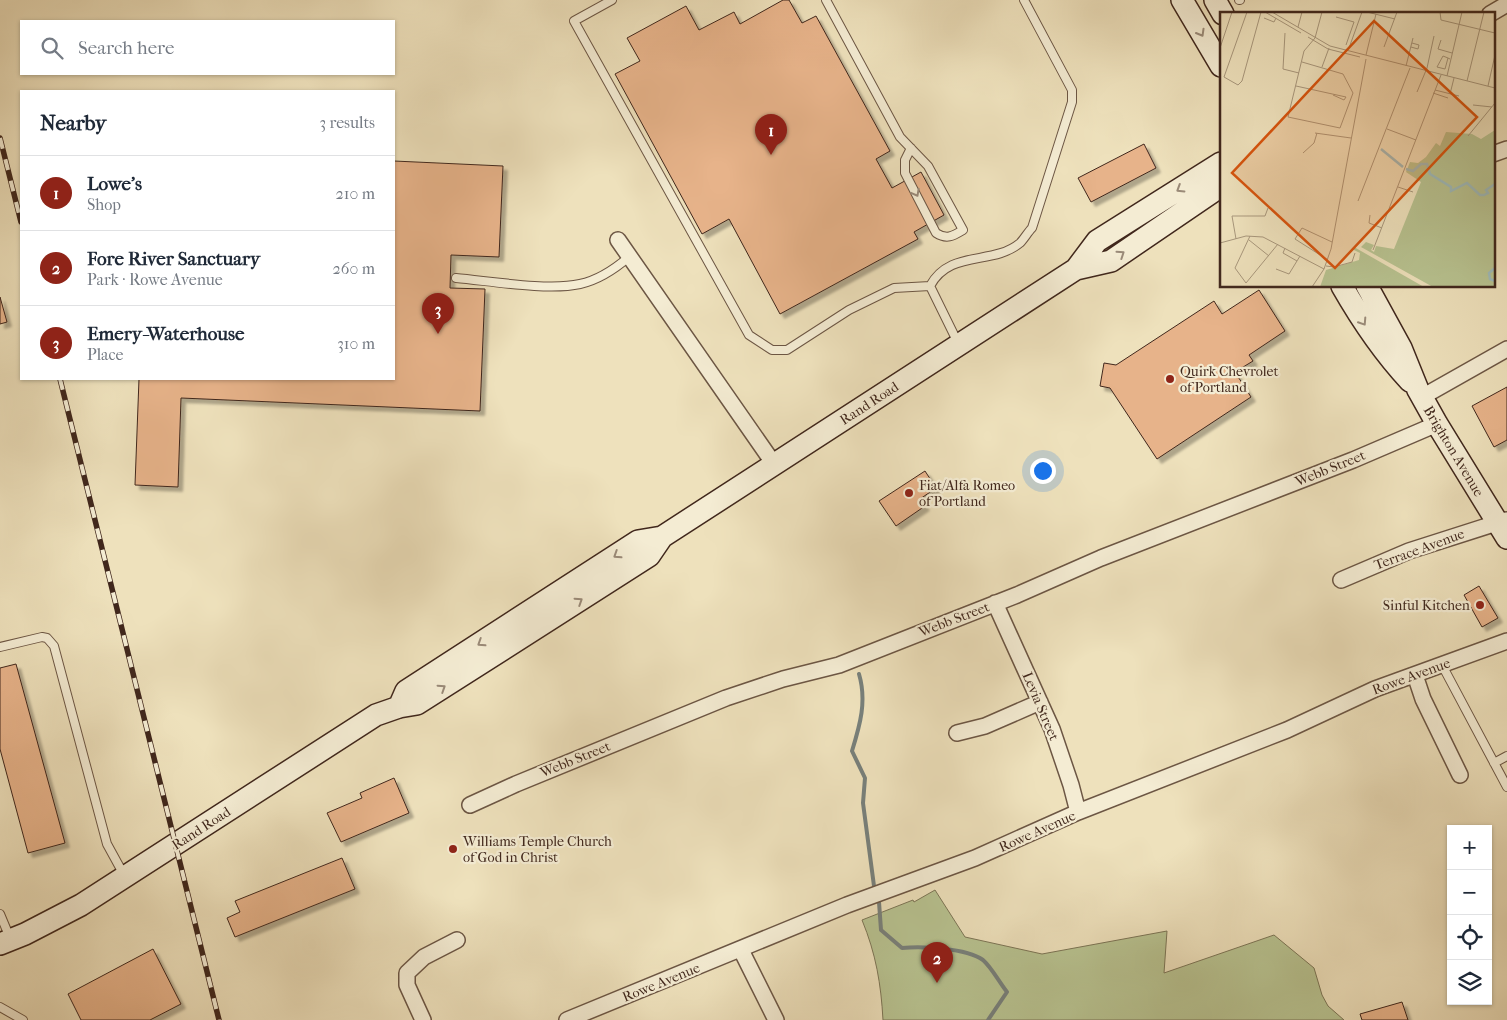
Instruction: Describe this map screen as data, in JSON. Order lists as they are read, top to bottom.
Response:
{
  "streets": {
    "main road": ["Rand Road", "Brighton Avenue"],
    "street": [
      "Webb Street",
      "Terrace Avenue",
      "Rowe Avenue",
      "Levia Street"
    ]
  },
  "crossings": [
    ["Brighton Avenue", "Webb Street"],
    ["Brighton Avenue", "Terrace Avenue"],
    ["Webb Street", "Levia Street"],
    ["Rowe Avenue", "Levia Street"]
  ],
  "places": [
    "Quirk Chevrolet of Portland",
    "Fiat/Alfa Romeo of Portland",
    "Sinful Kitchen",
    "Williams Temple Church of God in Christ"
  ],
  "page": {
    "search": "Search here",
    "heading": ["Nearby", "3 results"],
    "pins": ["1", "3", "2"],
    "list": [
      {
        "mark": "1",
        "name": "Lowe's",
        "note": "Shop",
        "value": "210 m"
      },
      {
        "mark": "2",
        "name": "Fore River Sanctuary",
        "note": "Park · Rowe Avenue",
        "value": "260 m"
      },
      {
        "mark": "3",
        "name": "Emery-Waterhouse",
        "note": "Place",
        "value": "310 m"
      }
    ],
    "map_buttons": ["+", "−"]
  }
}
